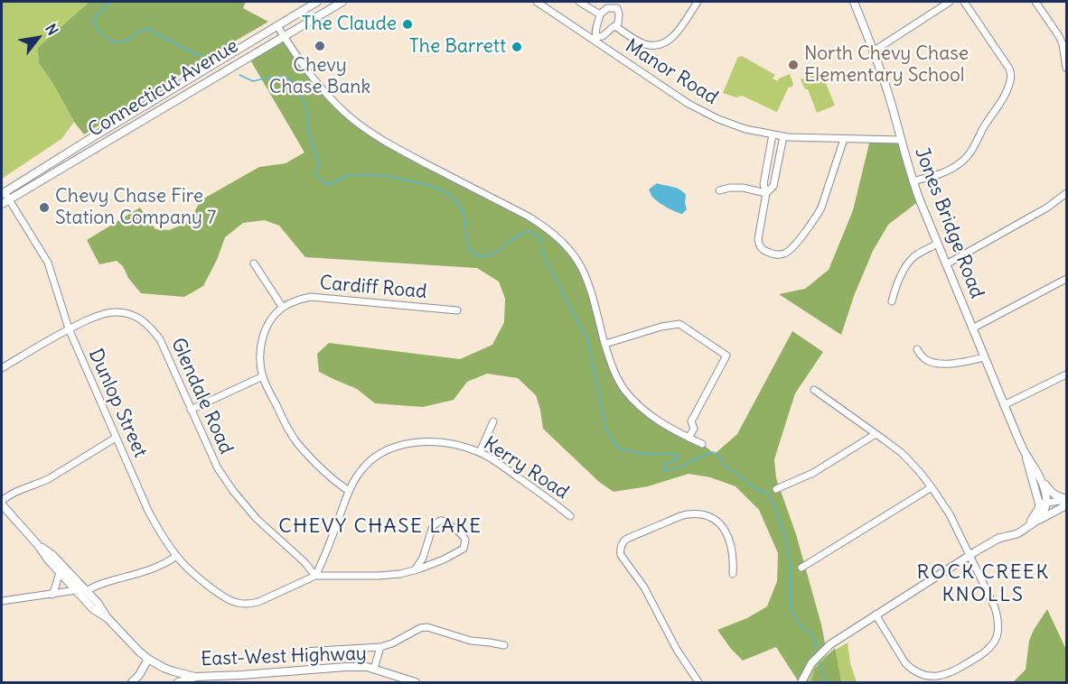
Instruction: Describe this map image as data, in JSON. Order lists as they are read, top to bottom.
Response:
{
  "streets": {
    "main road": ["Connecticut Avenue", "Jones Bridge Road", "East-West Highway"],
    "street": [
      "Manor Road",
      "Cardiff Road",
      "Glendale Road",
      "Dunlop Street",
      "Kerry Road"
    ]
  },
  "crossings": [
    ["Manor Road", "Jones Bridge Road"],
    ["Connecticut Avenue", "Dunlop Street"],
    ["Glendale Road", "Dunlop Street"],
    ["Glendale Road", "Kerry Road"],
    ["Dunlop Street", "Kerry Road"]
  ],
  "districts": ["CHEVY CHASE LAKE", "ROCK CREEK KNOLLS"],
  "places": [
    "The Claude",
    "Chevy Chase Bank",
    "The Barrett",
    "North Chevy Chase Elementary School",
    "Chevy Chase Fire Station Company 7"
  ],
  "north": "top right"
}
